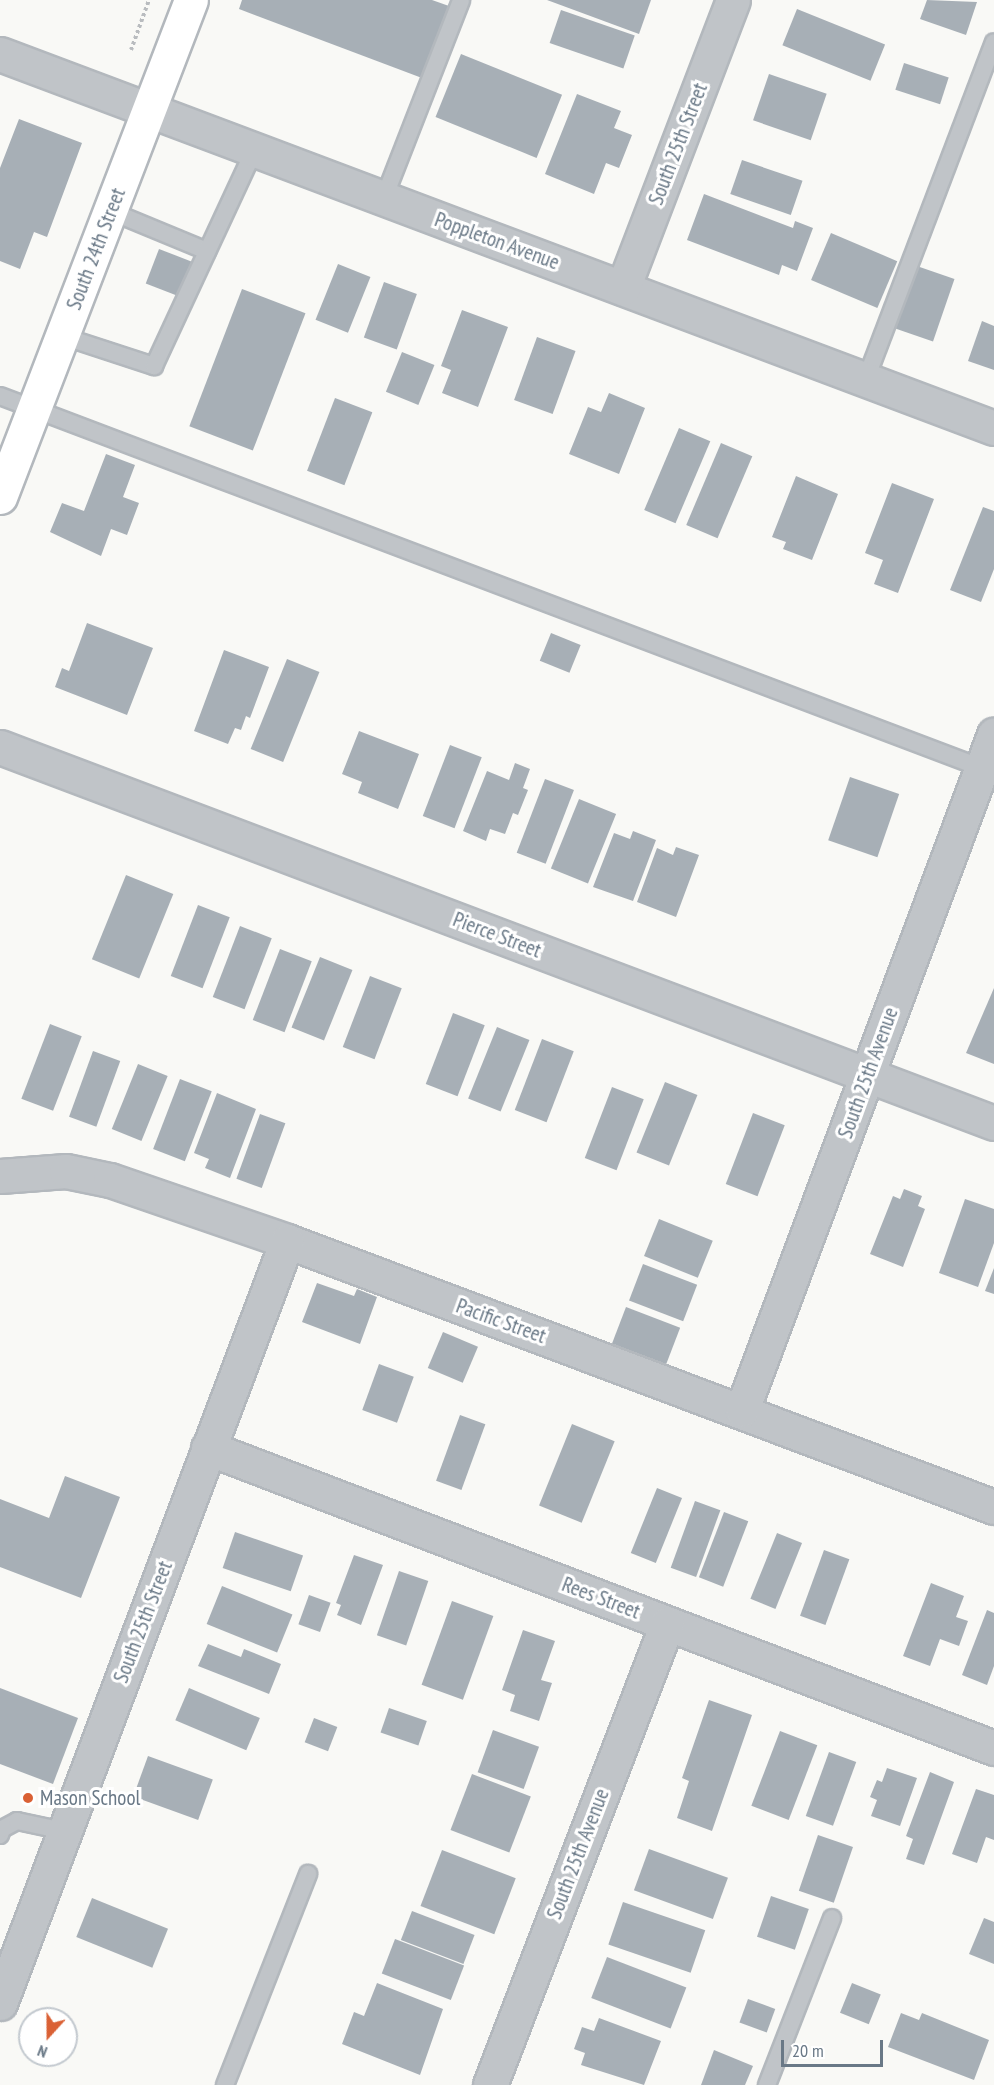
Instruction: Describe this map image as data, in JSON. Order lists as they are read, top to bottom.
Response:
{
  "streets": {
    "main road": ["South 24th Street"],
    "street": [
      "South 25th Street",
      "Poppleton Avenue",
      "Pierce Street",
      "South 25th Avenue",
      "Pacific Street",
      "Rees Street"
    ]
  },
  "crossings": [
    ["South 25th Street", "Poppleton Avenue"],
    ["South 25th Street", "Pacific Street"],
    ["South 25th Street", "Rees Street"],
    ["Poppleton Avenue", "South 24th Street"],
    ["Pierce Street", "South 25th Avenue"],
    ["South 25th Avenue", "Pacific Street"],
    ["South 25th Avenue", "Rees Street"]
  ],
  "places": ["Mason School"],
  "scale_bar": "20 m",
  "north": "bottom"
}
